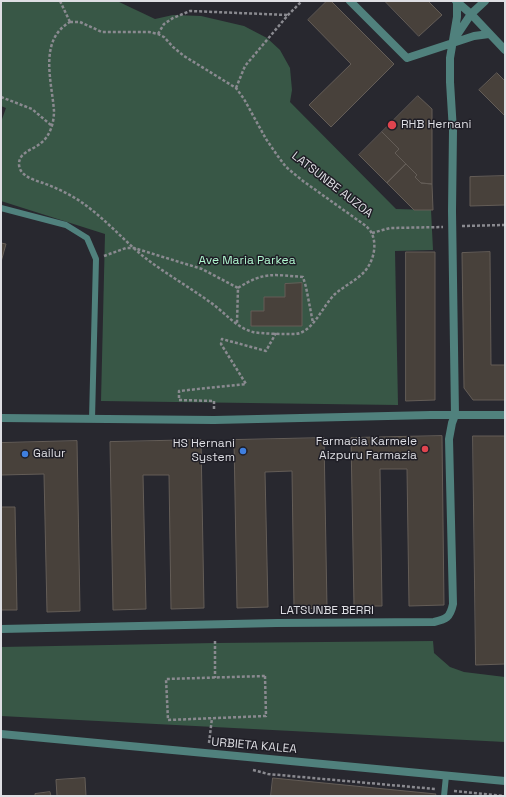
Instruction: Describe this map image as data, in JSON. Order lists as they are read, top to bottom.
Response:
{
  "streets": {
    "street": ["LATSUNBE BERRI", "URBIETA KALEA"],
    "path": ["LATSUNBE AUZOA"]
  },
  "parks": ["Ave Maria Parkea"],
  "places": [
    "RHB Hernani",
    "Farmacia Karmele Aizpuru Farmazia",
    "HS Hernani System",
    "Gailur"
  ]
}
